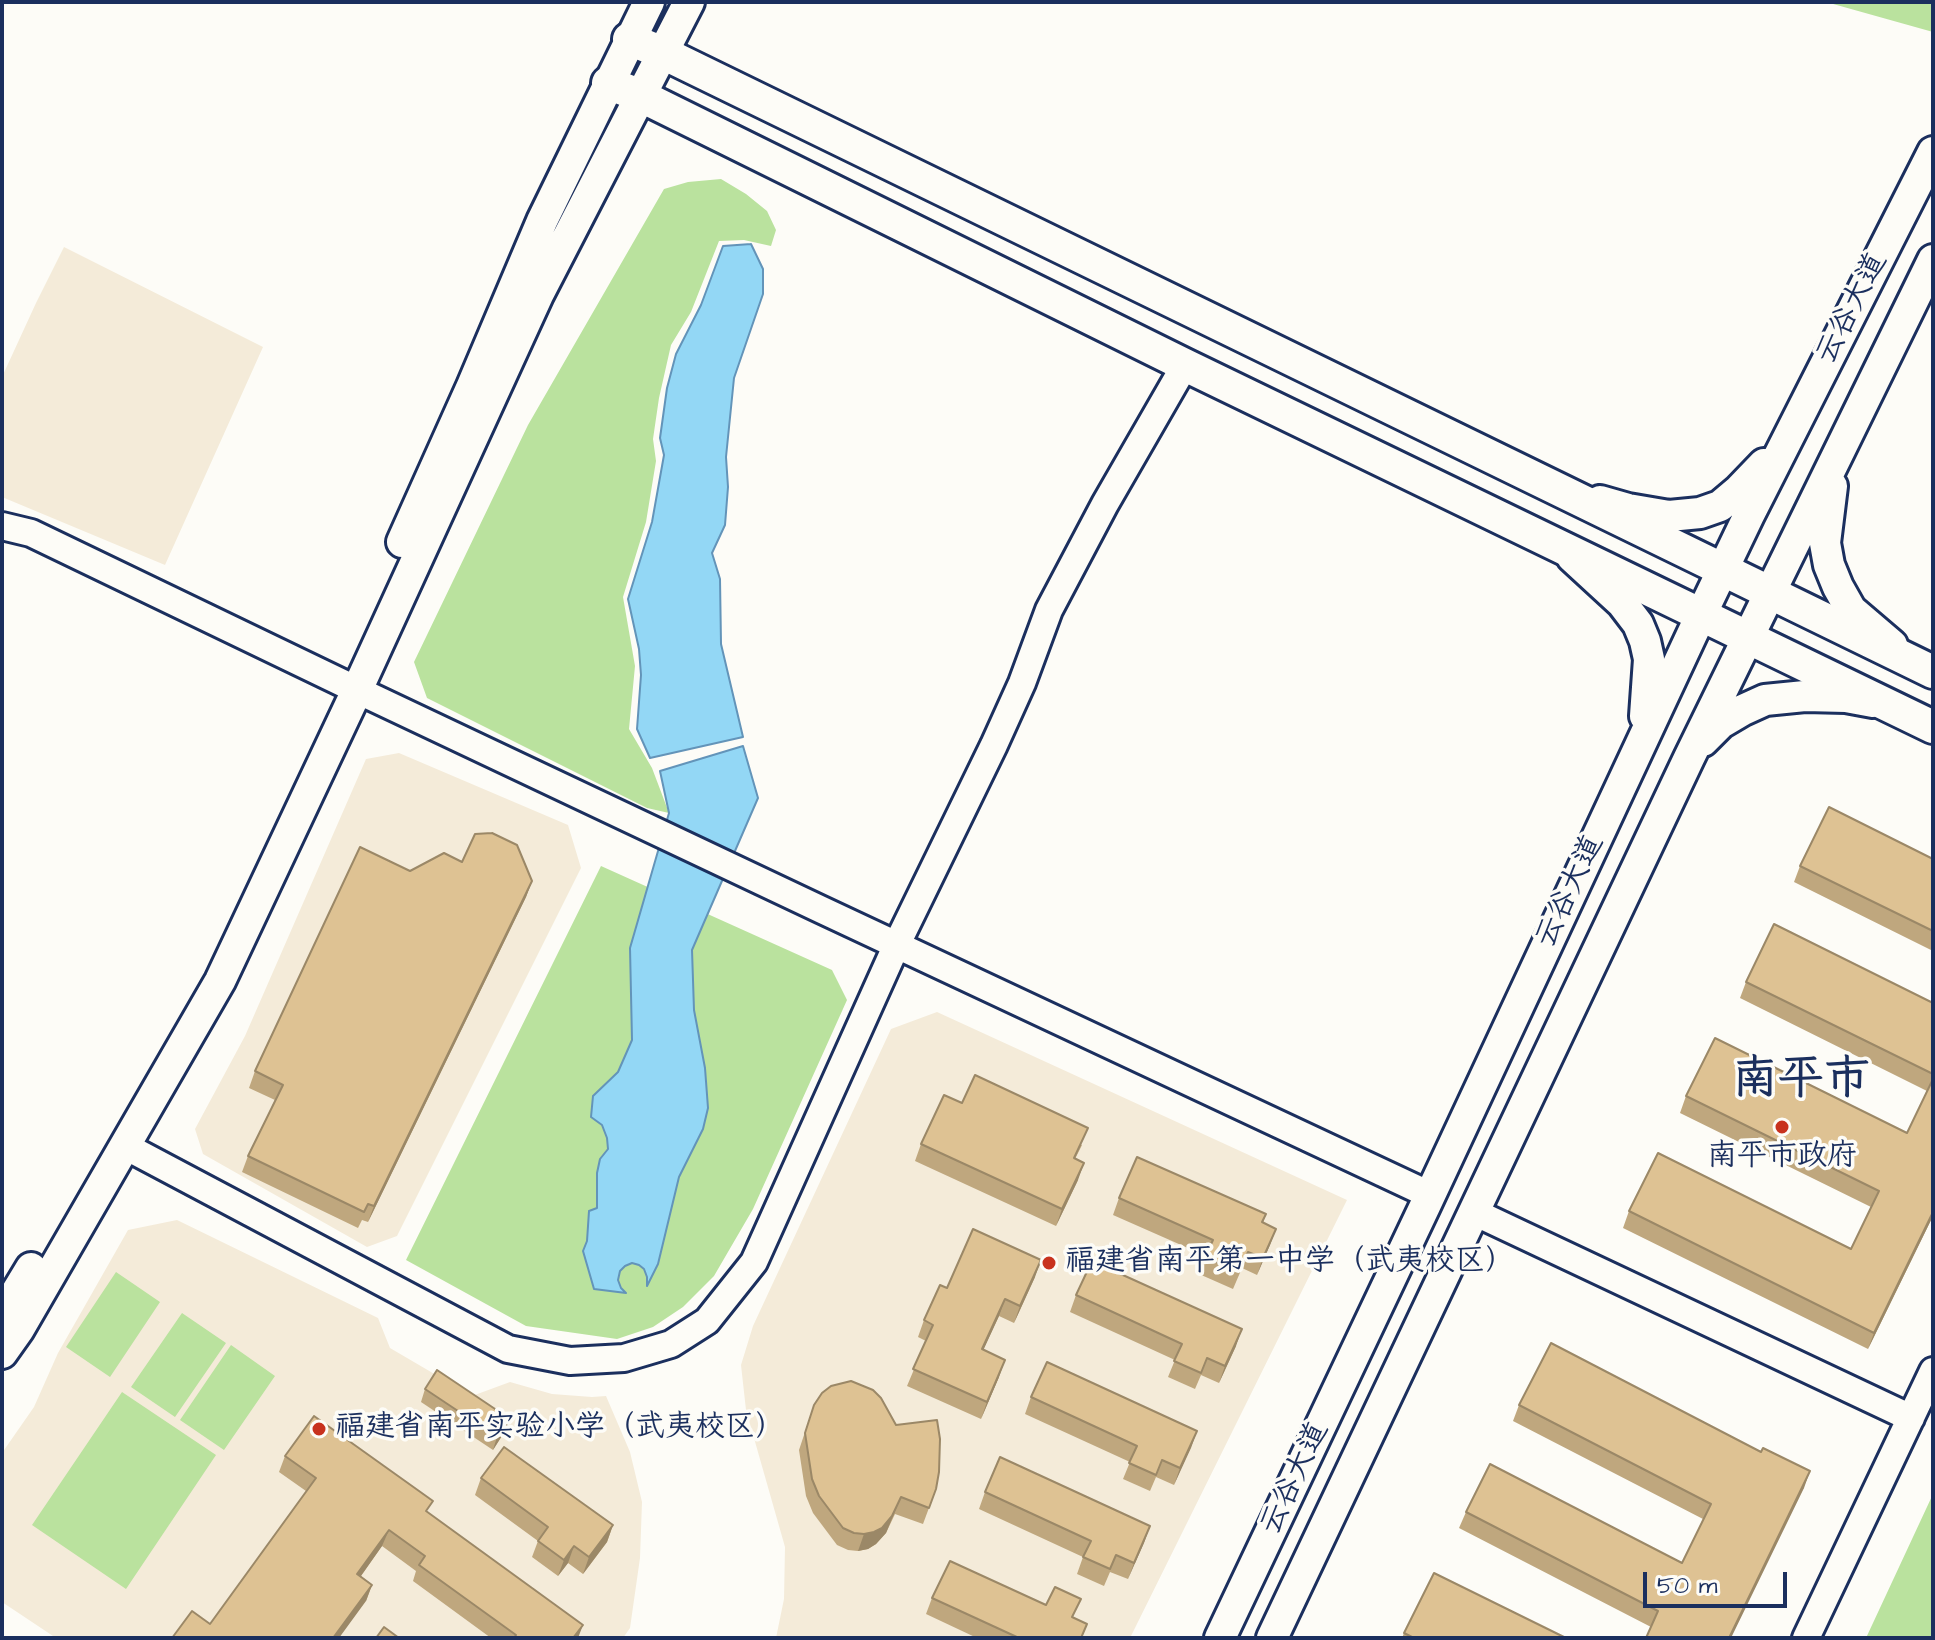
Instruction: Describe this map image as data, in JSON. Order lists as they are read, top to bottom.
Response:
{
  "streets": {
    "main road": ["云谷大道"]
  },
  "districts": ["南平市"],
  "places": ["南平市政府", "福建省南平第一中学（武夷校区）", "福建省南平实验小学（武夷校区）"],
  "scale_bar": "50 m"
}
